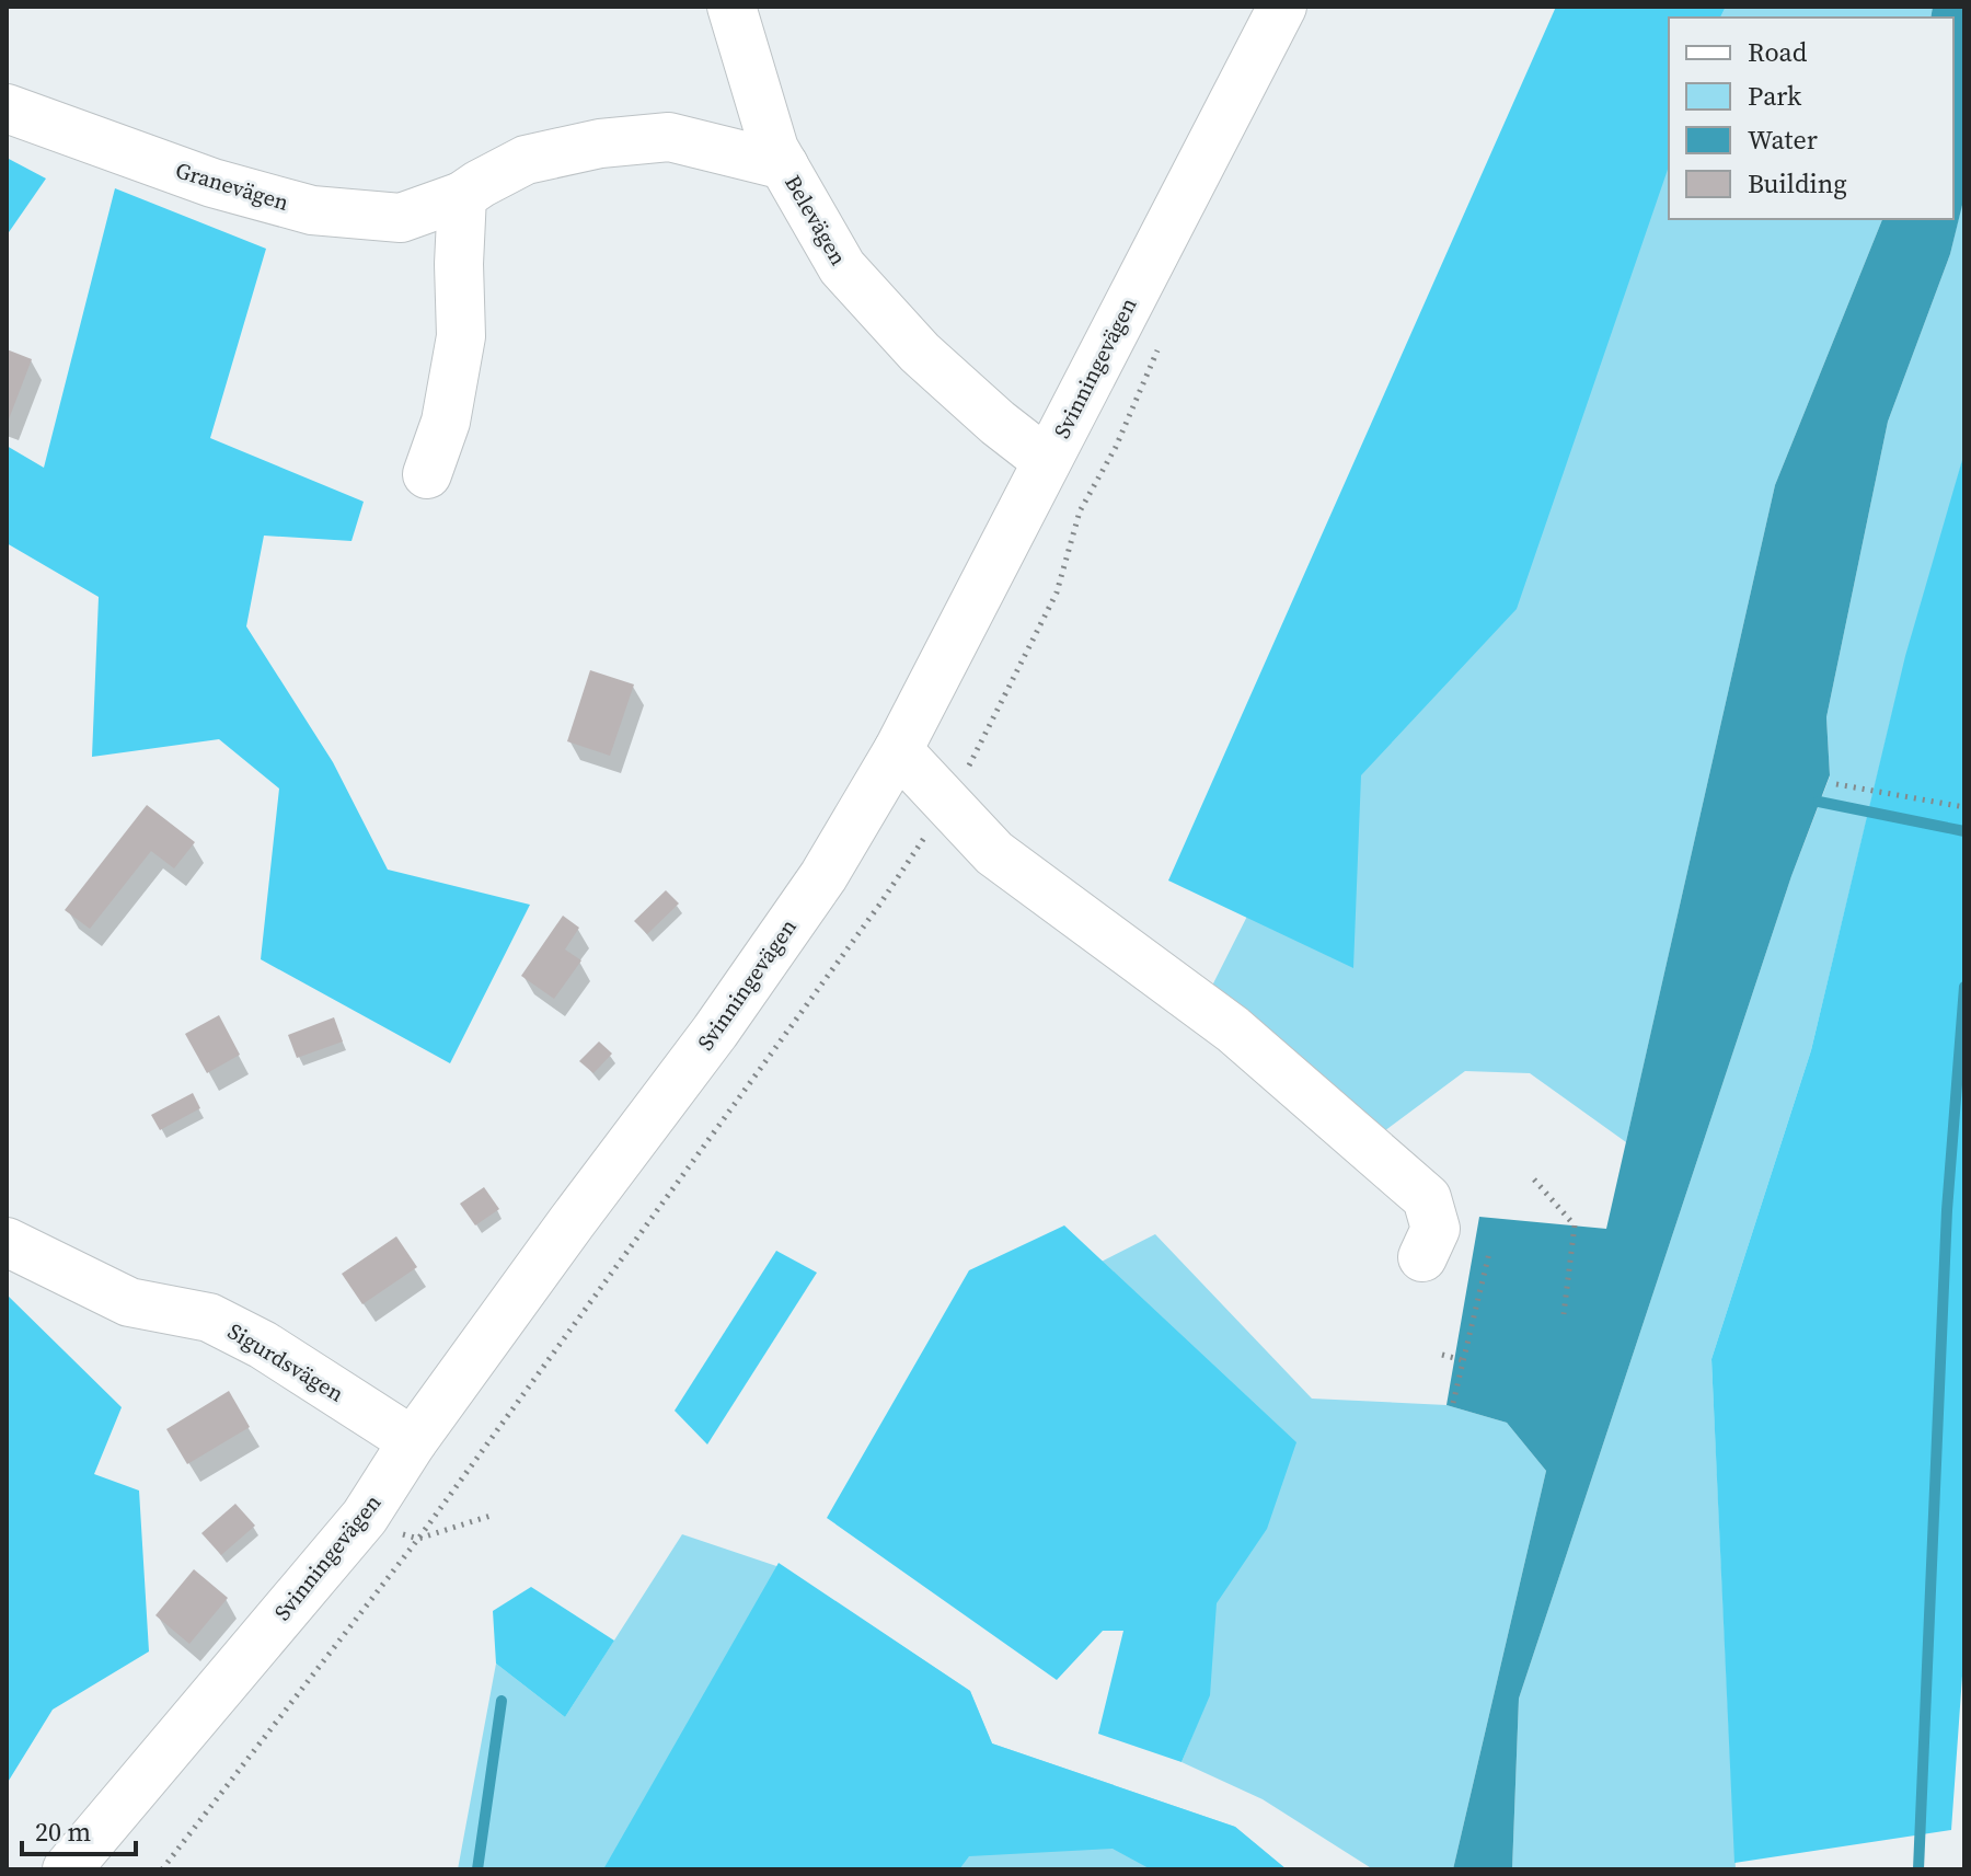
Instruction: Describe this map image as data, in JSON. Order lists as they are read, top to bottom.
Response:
{
  "streets": {
    "street": [
      "Granevägen",
      "Belevägen",
      "Svinningevägen",
      "Sigurdsvägen"
    ]
  },
  "crossings": [
    ["Granevägen", "Belevägen"],
    ["Belevägen", "Svinningevägen"],
    ["Svinningevägen", "Sigurdsvägen"]
  ],
  "legend": [
    "Road",
    "Park",
    "Water",
    "Building"
  ],
  "scale_bar": "20 m"
}
